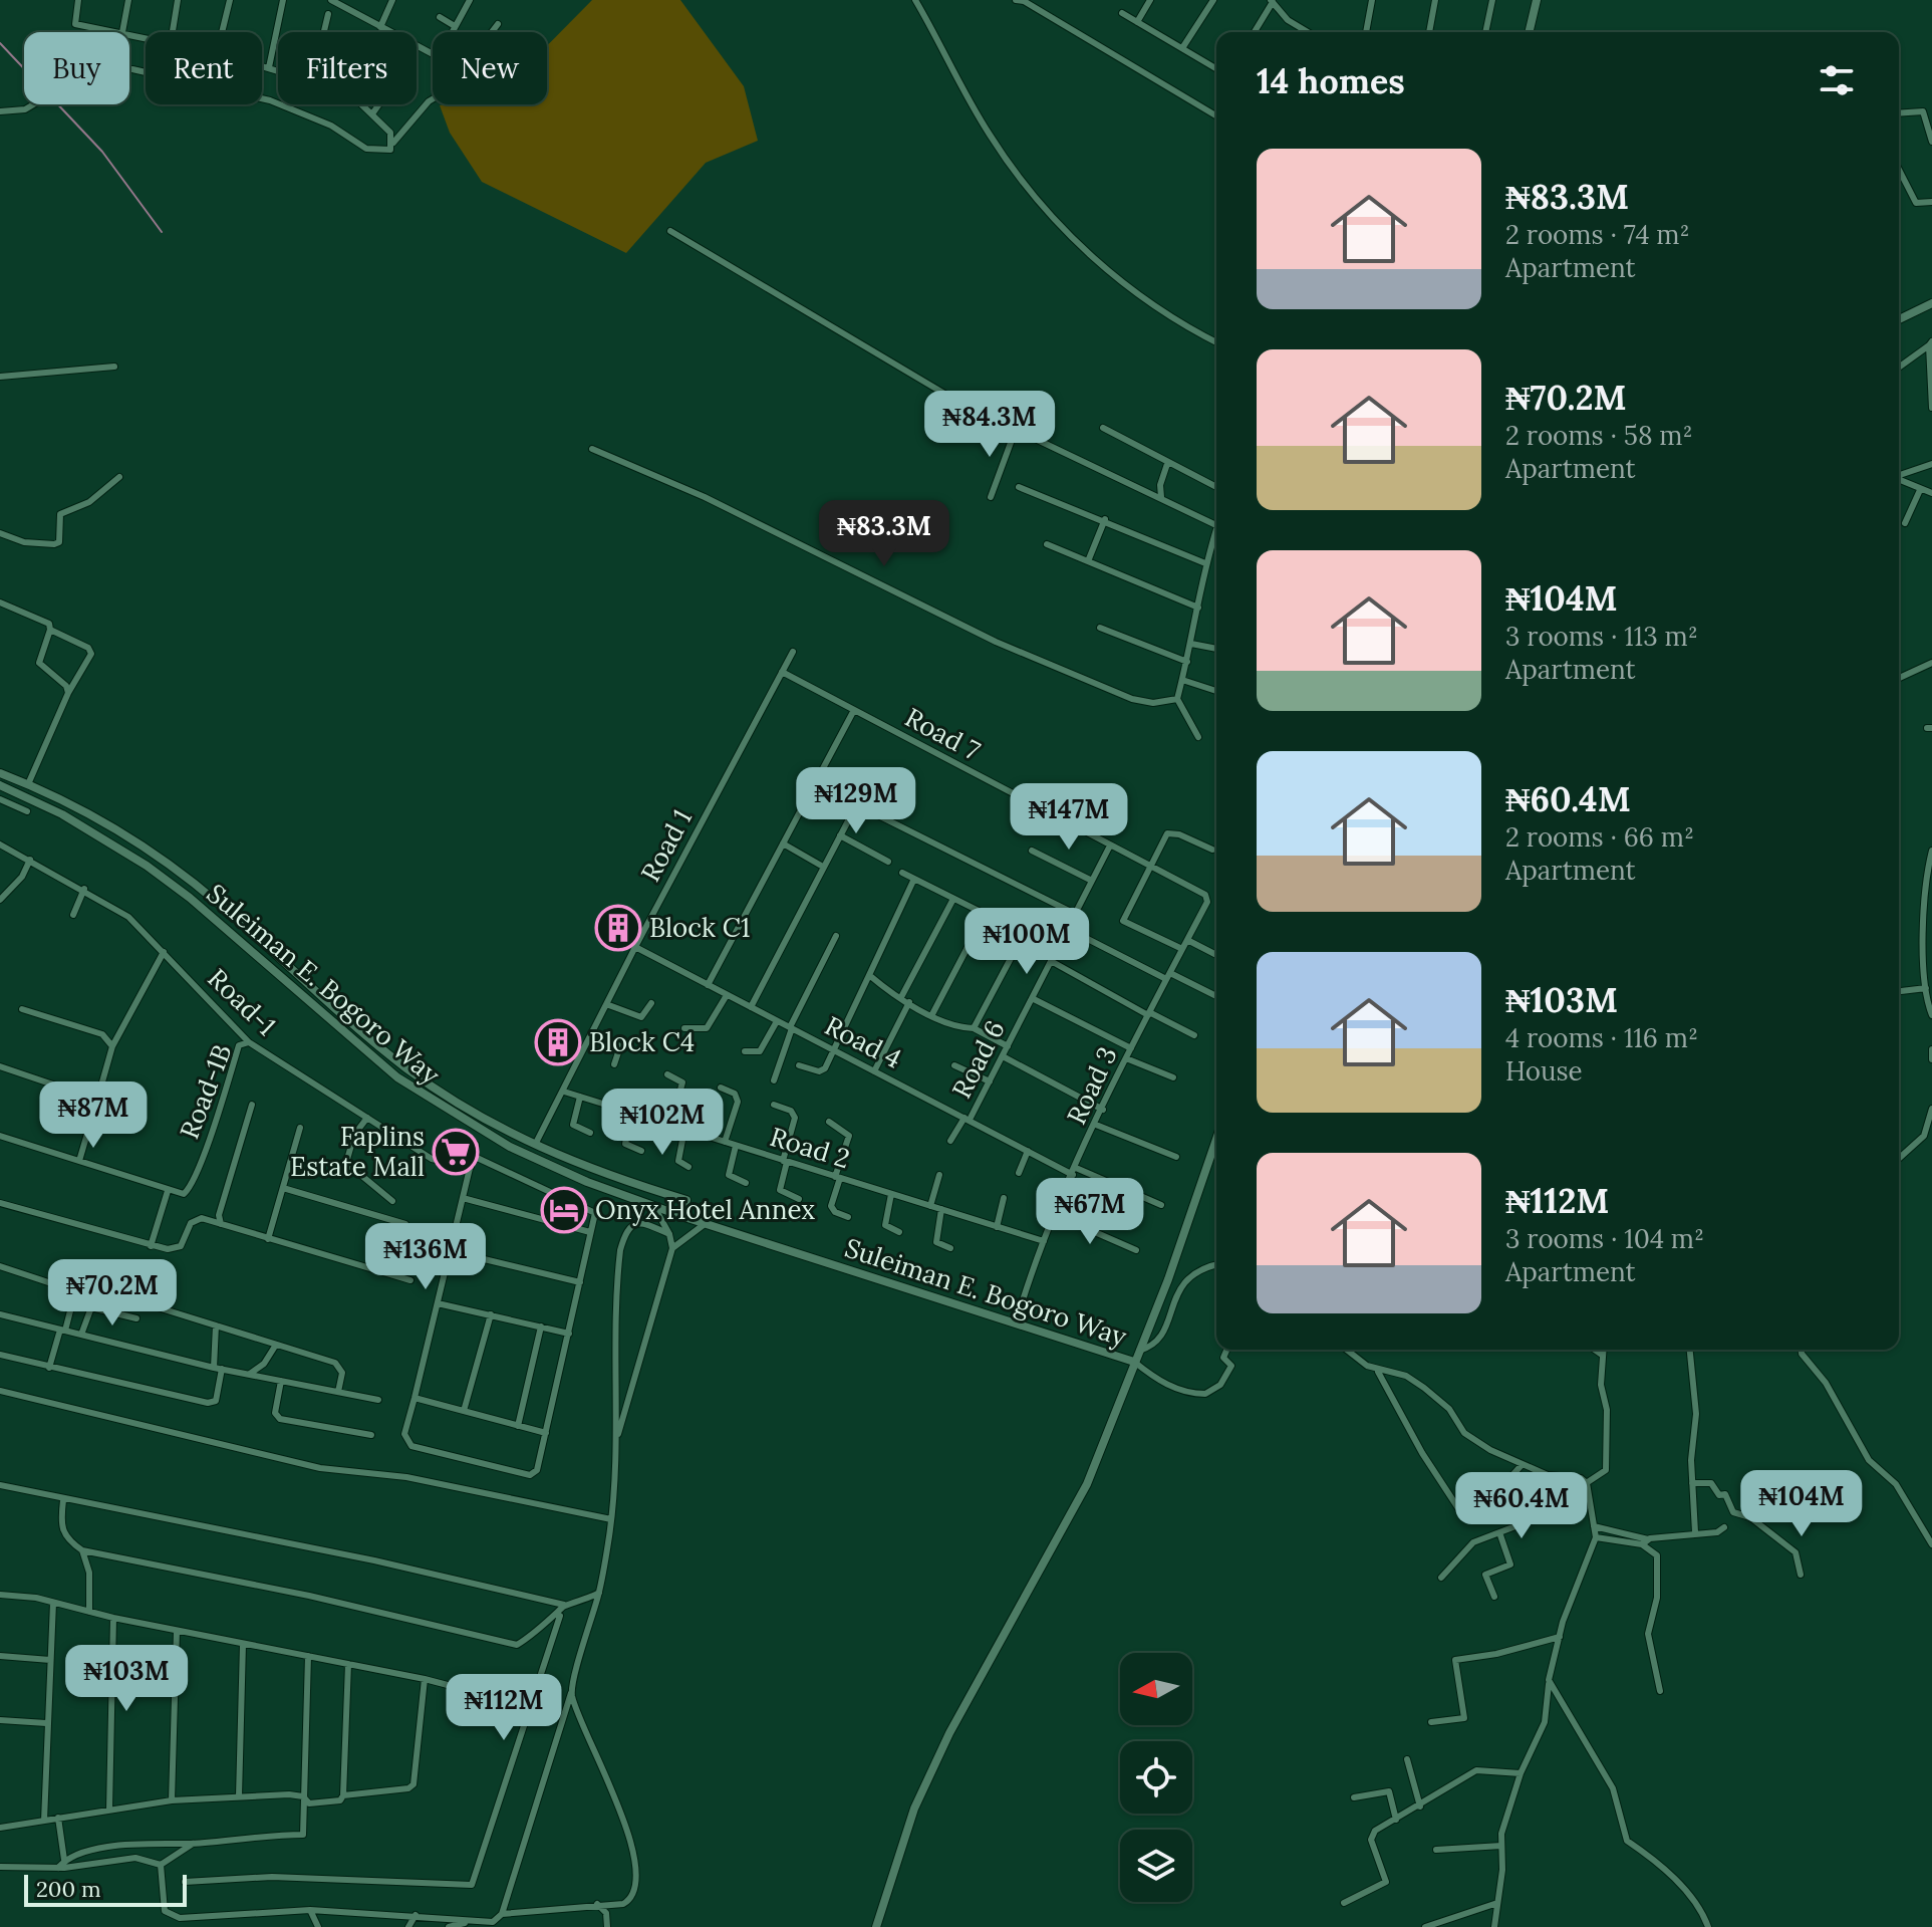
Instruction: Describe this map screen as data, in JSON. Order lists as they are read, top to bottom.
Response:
{
  "streets": {
    "main road": ["Suleiman E. Bogoro Way"],
    "street": [
      "Road 7",
      "Road 1",
      "Road-1",
      "Road 4",
      "Road 6",
      "Road 3",
      "Road-1B",
      "Road 2"
    ]
  },
  "crossings": [
    ["Road 7", "Road 1"],
    ["Road 7", "Road 6"],
    ["Road 7", "Road 3"],
    ["Road 1", "Suleiman E. Bogoro Way"],
    ["Road 1", "Road 4"],
    ["Road 1", "Road 2"],
    ["Road-1", "Road-1B"],
    ["Road 4", "Road 6"],
    ["Road 4", "Road 3"],
    ["Road 3", "Road 2"]
  ],
  "places": {
    "building": ["Block C1", "Block C4"],
    "supermarket": ["Faplins Estate Mall"],
    "hotel": ["Onyx Hotel Annex"]
  },
  "scale_bar": "200 m",
  "north": "left",
  "page": {
    "chip": [
      "Buy",
      "Rent",
      "Filters",
      "New"
    ],
    "heading": "14 homes",
    "list": [
      {
        "name": "₦83.3M",
        "note": "2 rooms · 74 m² · Apartment"
      },
      {
        "name": "₦70.2M",
        "note": "2 rooms · 58 m² · Apartment"
      },
      {
        "name": "₦104M",
        "note": "3 rooms · 113 m² · Apartment"
      },
      {
        "name": "₦60.4M",
        "note": "2 rooms · 66 m² · Apartment"
      },
      {
        "name": "₦103M",
        "note": "4 rooms · 116 m² · House"
      },
      {
        "name": "₦112M",
        "note": "3 rooms · 104 m² · Apartment"
      }
    ],
    "price": [
      "₦84.3M",
      "₦83.3M",
      "₦129M",
      "₦147M",
      "₦100M",
      "₦87M",
      "₦102M",
      "₦67M",
      "₦136M",
      "₦70.2M",
      "₦104M",
      "₦60.4M",
      "₦103M",
      "₦112M"
    ],
    "scale": "200 m"
  }
}
